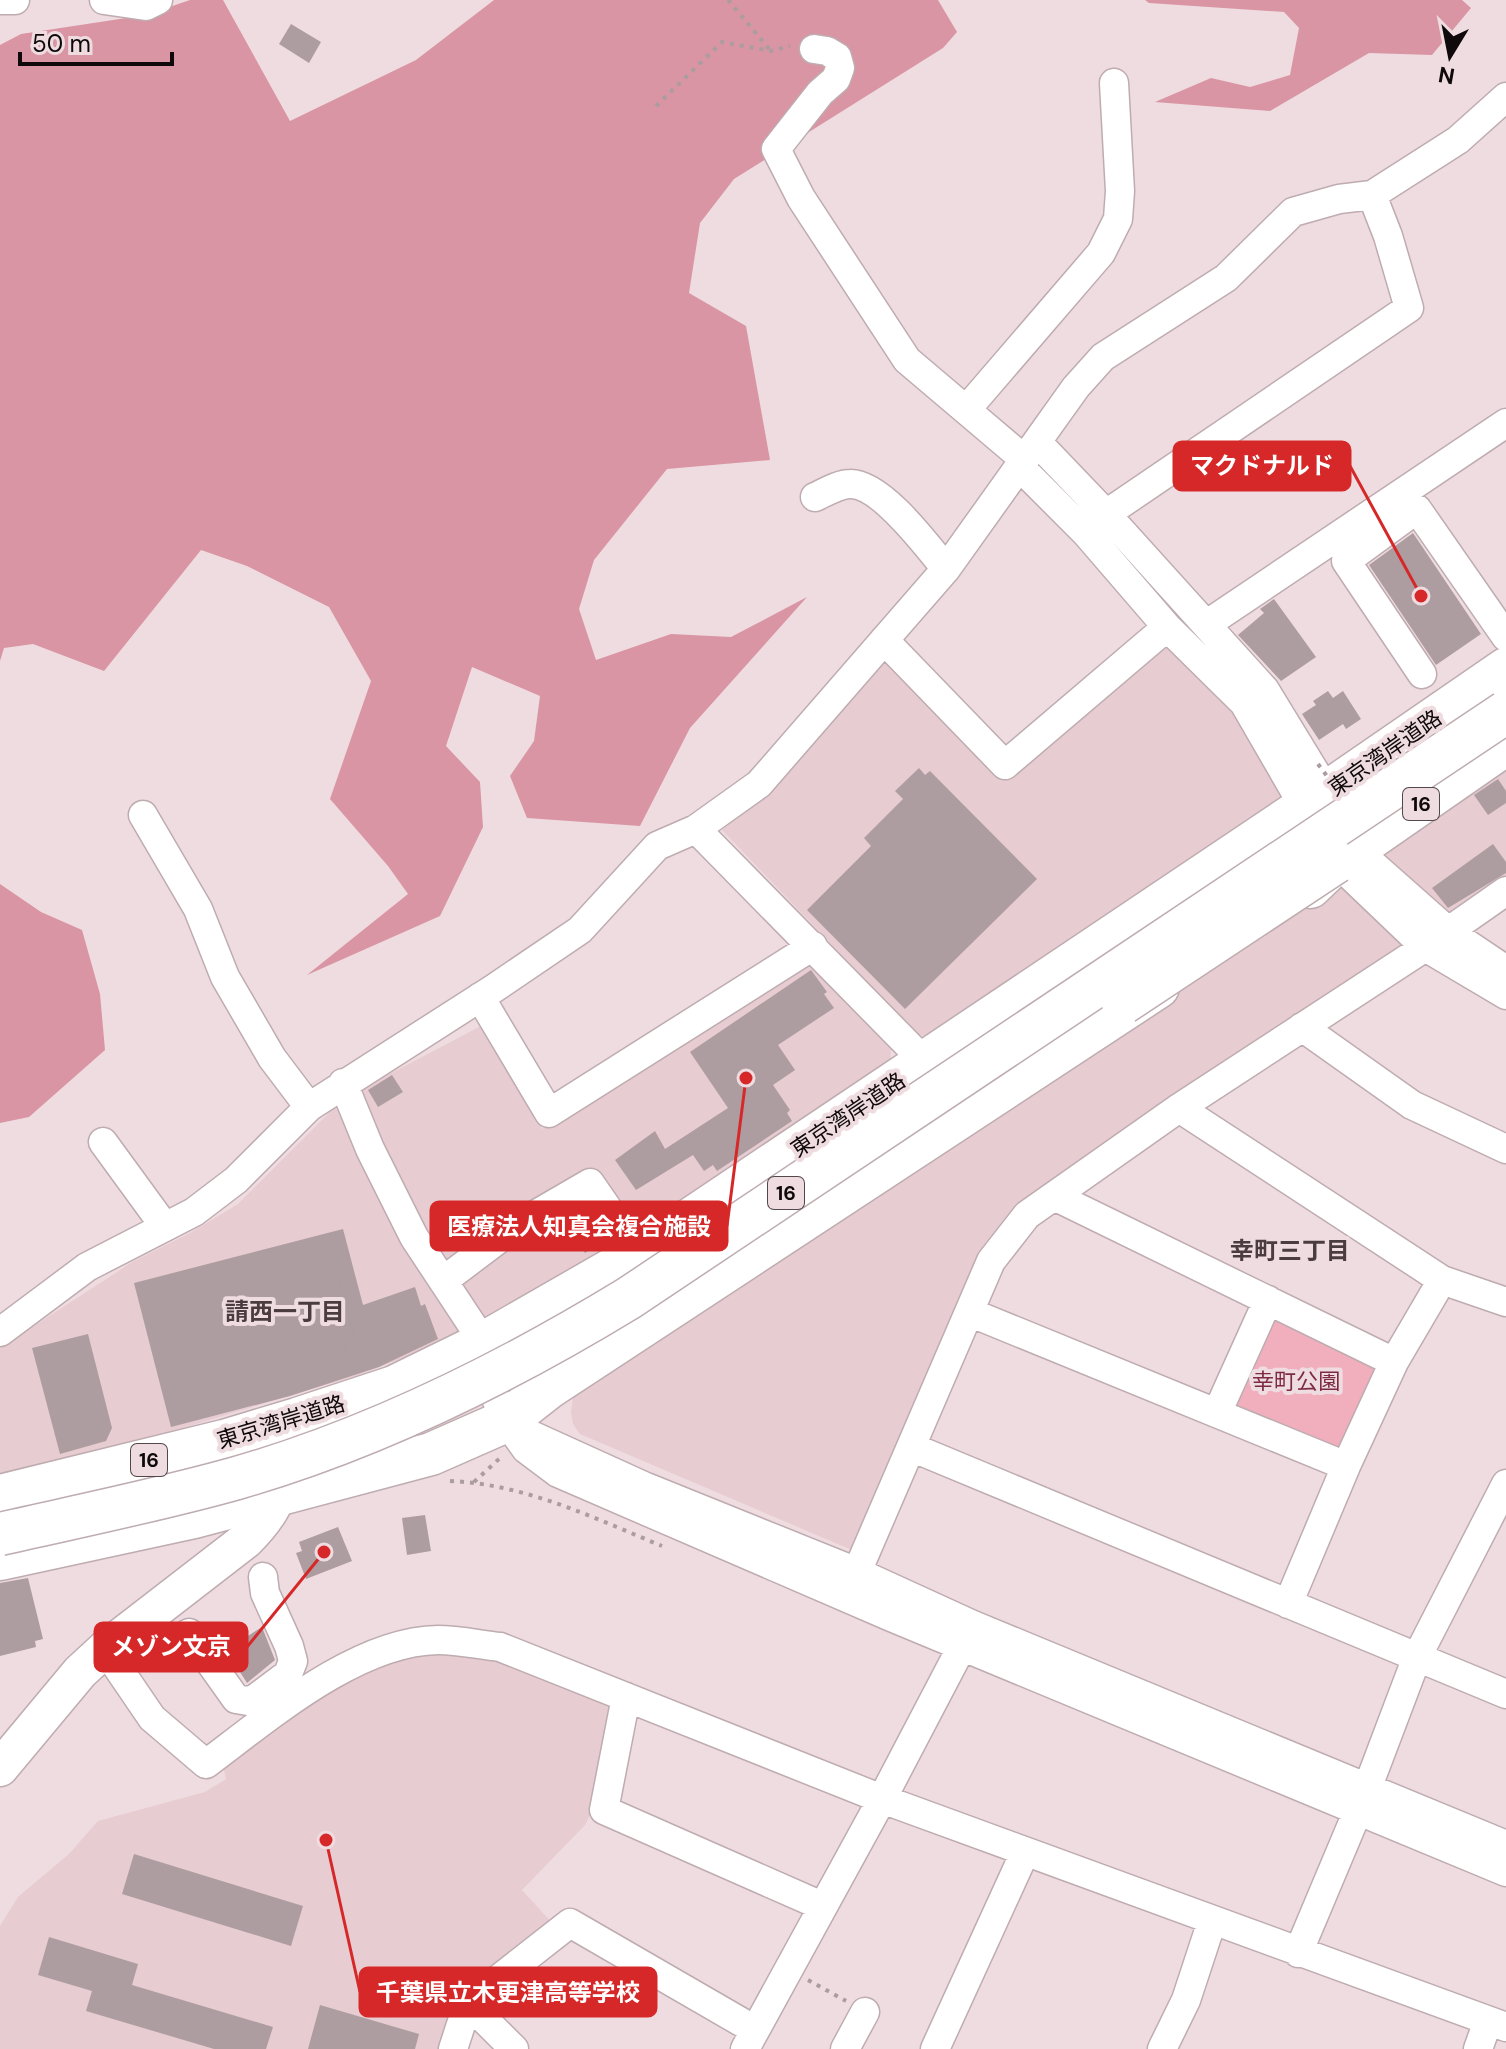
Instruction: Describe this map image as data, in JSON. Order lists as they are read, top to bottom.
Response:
{
  "streets": {
    "highway": ["東京湾岸道路", "16"]
  },
  "crossings": [
    ["東京湾岸道路", "16"]
  ],
  "districts": ["幸町三丁目", "請西一丁目"],
  "parks": ["幸町公園"],
  "places": [
    "マクドナルド",
    "医療法人知真会複合施設",
    "メゾン文京",
    "千葉県立木更津高等学校"
  ],
  "scale_bar": "50 m",
  "north": "bottom"
}
